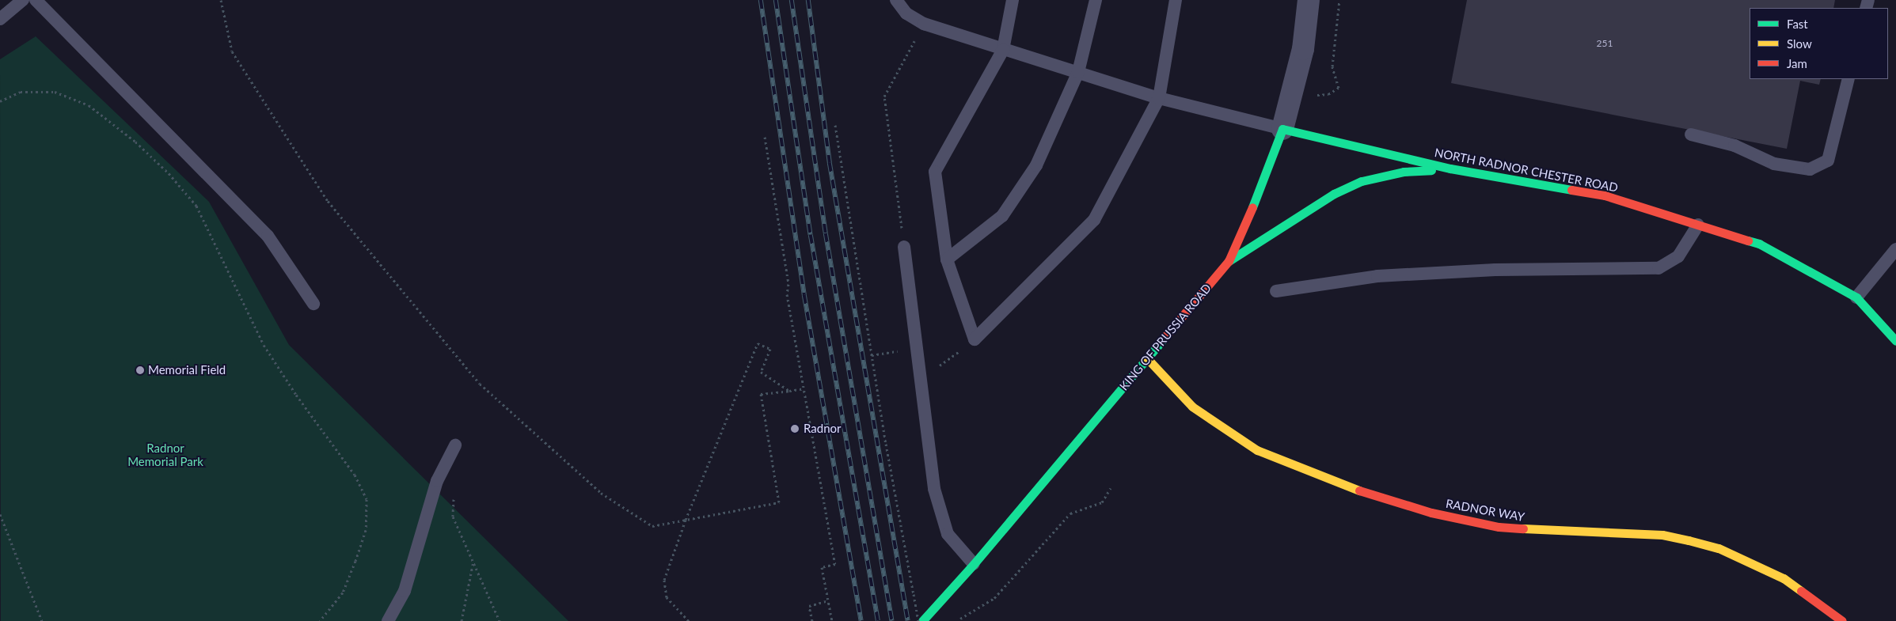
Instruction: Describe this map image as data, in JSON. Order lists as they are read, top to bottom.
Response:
{
  "streets": {
    "main road": ["NORTH RADNOR CHESTER ROAD", "KING OF PRUSSIA ROAD", "RADNOR WAY"]
  },
  "crossings": [
    ["NORTH RADNOR CHESTER ROAD", "KING OF PRUSSIA ROAD"],
    ["KING OF PRUSSIA ROAD", "RADNOR WAY"]
  ],
  "parks": ["Radnor Memorial Park"],
  "places": ["Memorial Field", "Radnor"],
  "house_numbers": ["251"],
  "legend": ["Fast", "Slow", "Jam"]
}
